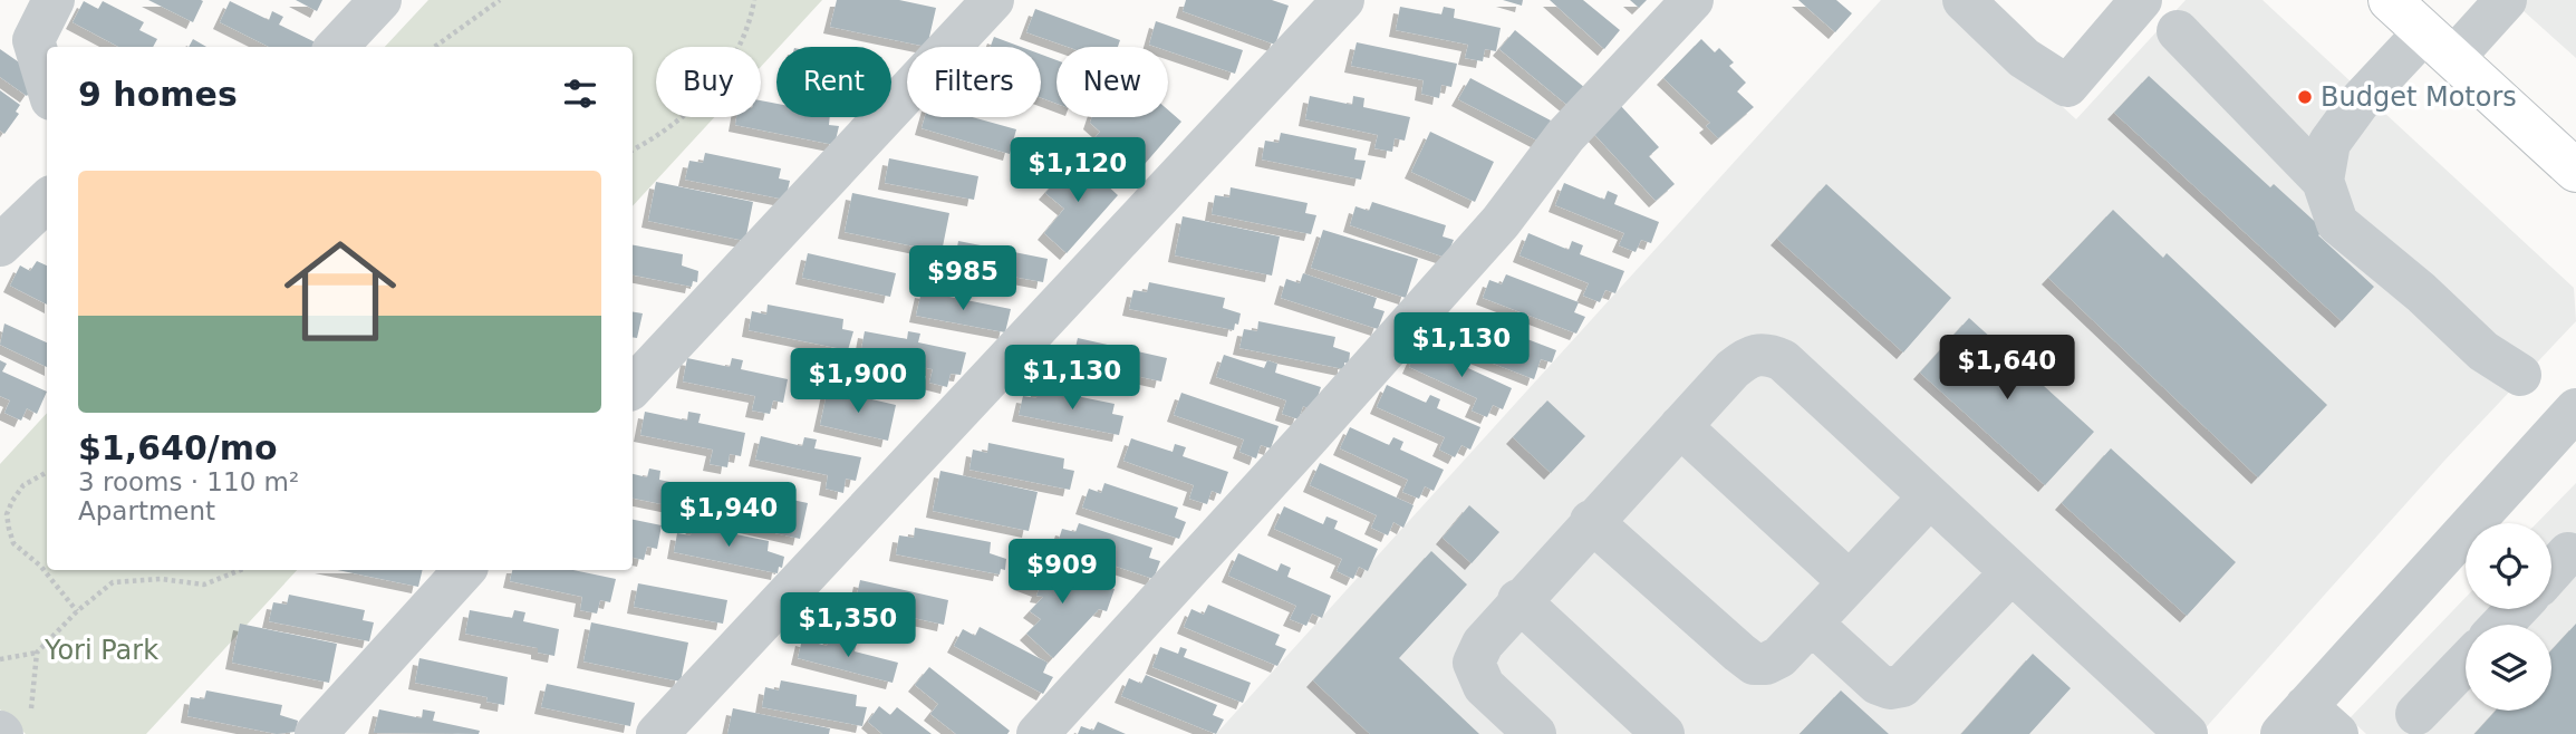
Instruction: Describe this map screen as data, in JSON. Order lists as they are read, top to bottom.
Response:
{
  "parks": ["Yori Park"],
  "places": ["Budget Motors"],
  "page": {
    "chip": [
      "Buy",
      "Rent",
      "Filters",
      "New"
    ],
    "heading": "9 homes",
    "price": [
      "$1,120",
      "$985",
      "$1,130",
      "$1,640",
      "$1,130",
      "$1,900",
      "$1,940",
      "$909",
      "$1,350"
    ],
    "list": [
      {
        "name": "$1,640/mo",
        "note": "3 rooms · 110 m² · Apartment"
      }
    ]
  }
}
